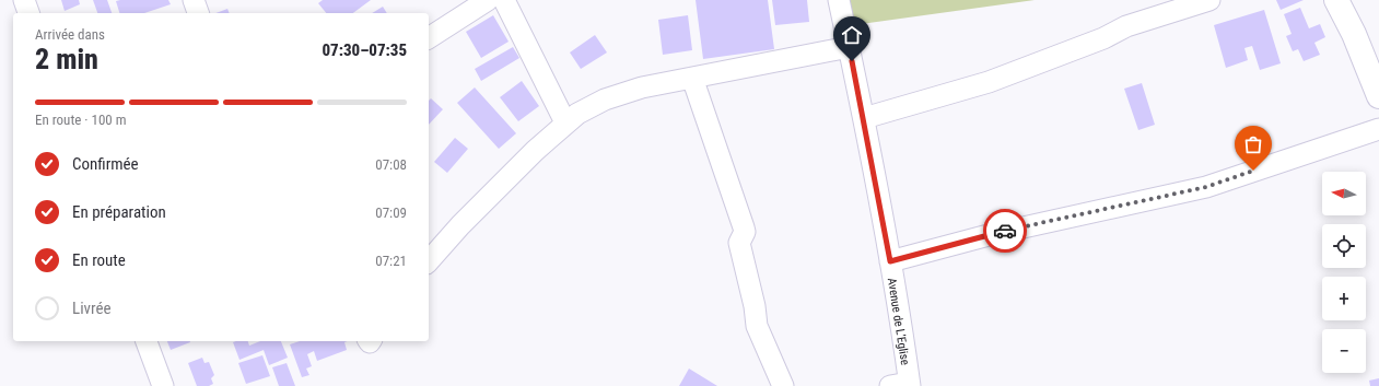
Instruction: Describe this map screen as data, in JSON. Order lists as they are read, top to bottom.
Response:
{
  "streets": {
    "street": ["Avenue de L'Eglise"]
  },
  "north": "left",
  "page": {
    "heading": ["2 min", "Arrivée dans", "07:30–07:35"],
    "bar": "En route · 100 m",
    "list": [
      ["Confirmée", "07:08"],
      ["En préparation", "07:09"],
      ["En route", "07:21"],
      "Livrée"
    ],
    "map_buttons": ["+", "−"]
  }
}
